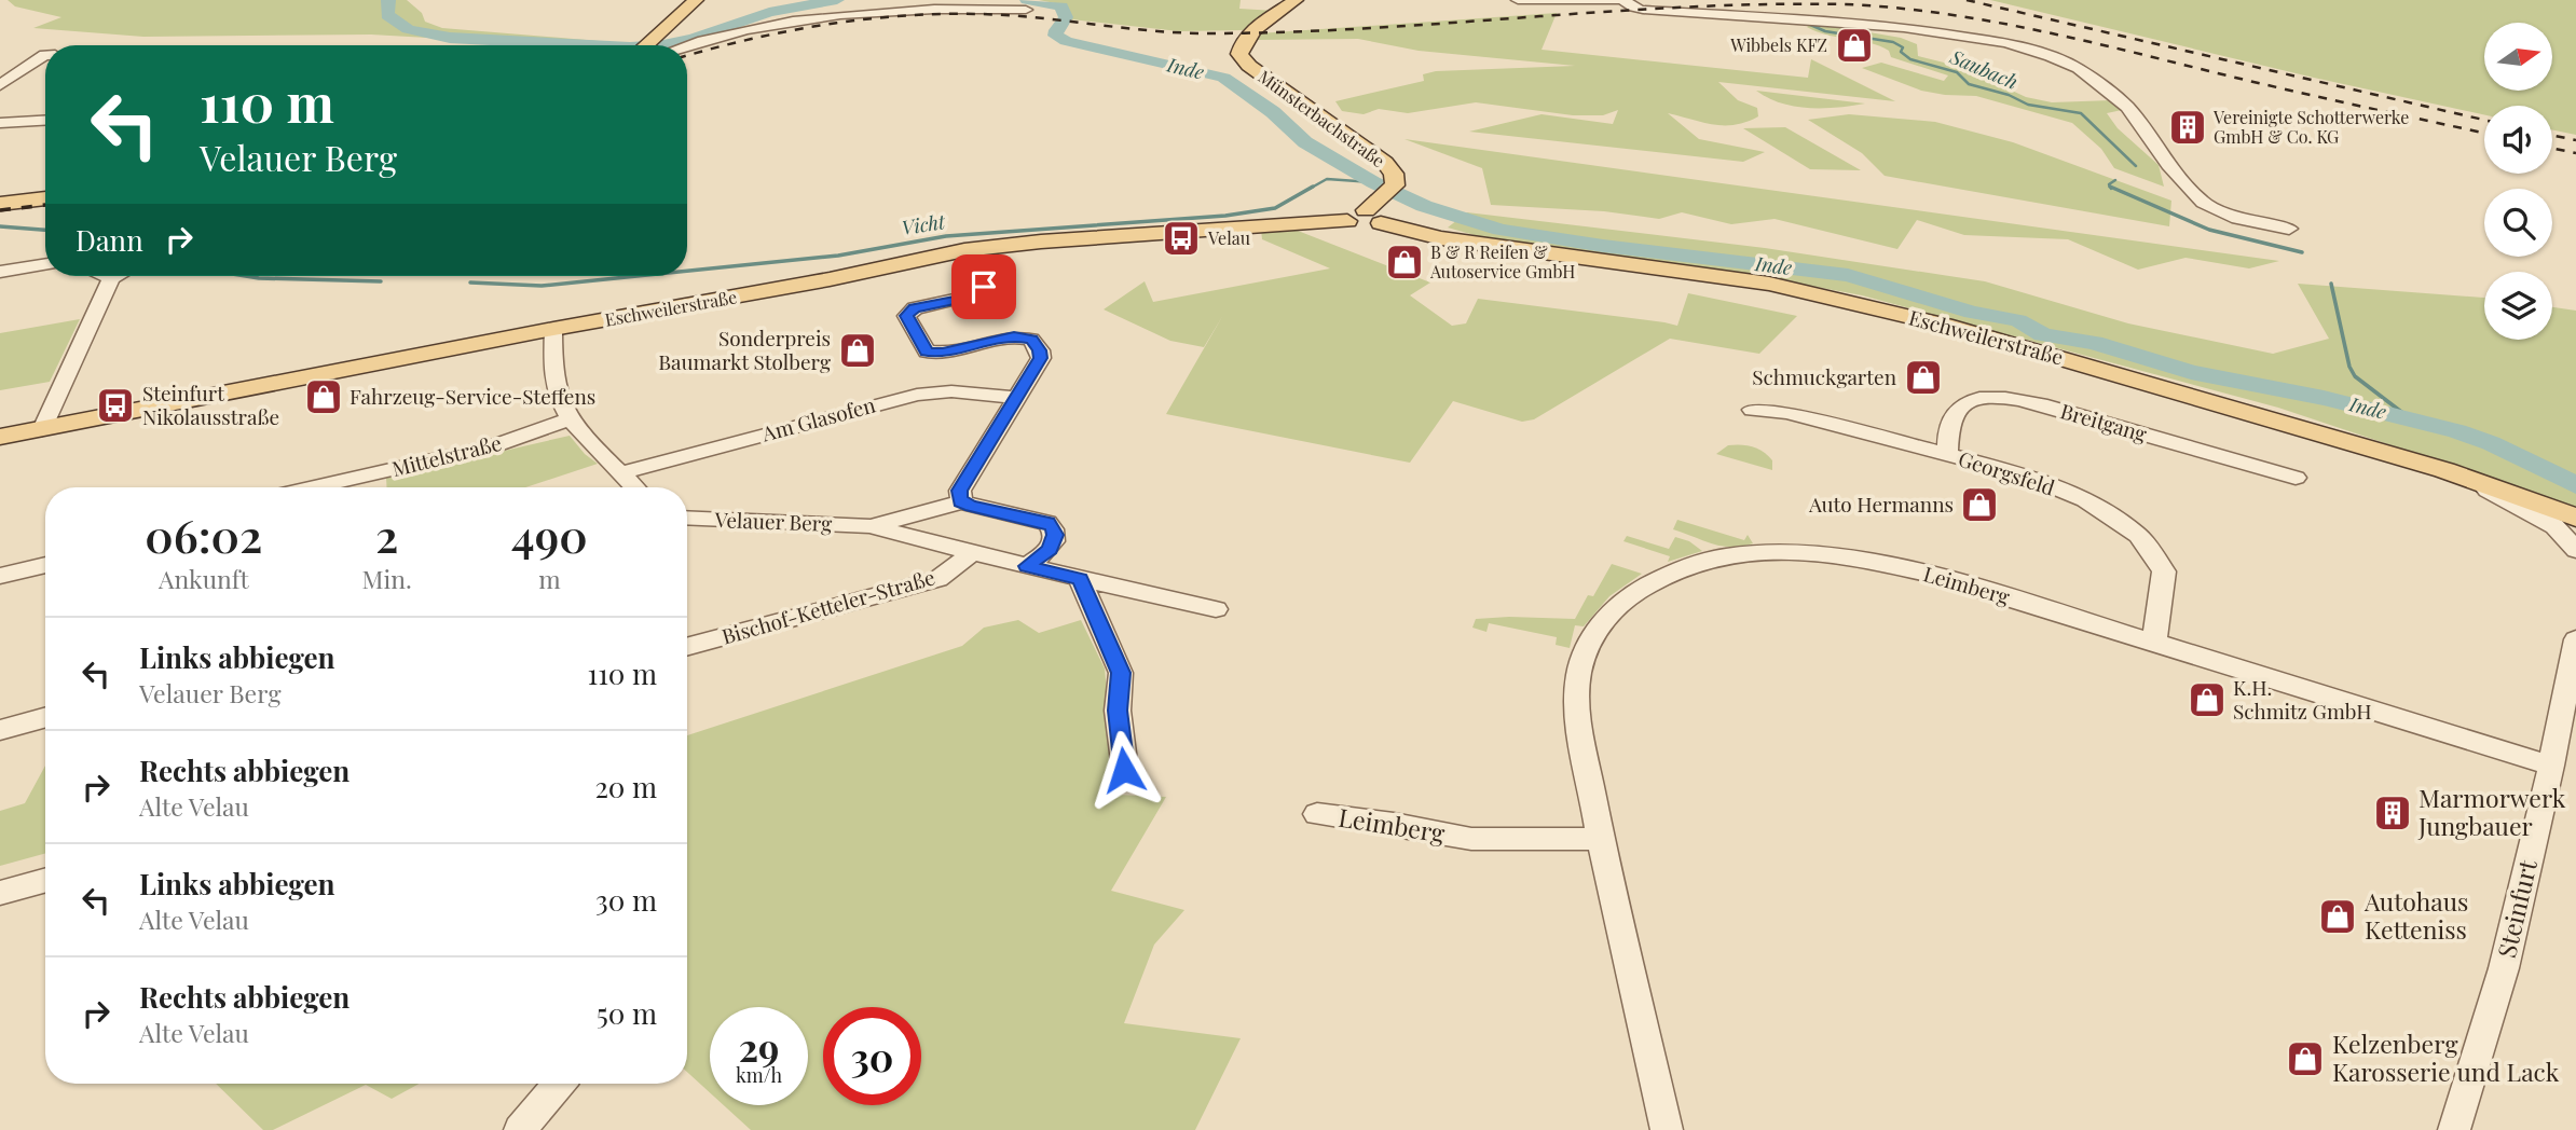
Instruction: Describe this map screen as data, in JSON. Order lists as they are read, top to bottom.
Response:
{
  "streets": {
    "main road": ["Münsterbachstraße", "Eschweilerstraße"],
    "street": [
      "Am Glasofen",
      "Breitgang",
      "Mittelstraße",
      "Georgsfeld",
      "Velauer Berg",
      "Leimberg",
      "Bischof-Ketteler-Straße",
      "Steinfurt"
    ]
  },
  "crossings": [
    ["Münsterbachstraße", "Eschweilerstraße"],
    ["Breitgang", "Georgsfeld"],
    ["Georgsfeld", "Leimberg"],
    ["Velauer Berg", "Bischof-Ketteler-Straße"],
    ["Leimberg", "Steinfurt"]
  ],
  "water": ["Inde", "Saubach", "Vicht"],
  "places": {
    "shop": [
      "Wibbels KFZ",
      "B & R Reifen & Autoservice GmbH",
      "Sonderpreis Baumarkt Stolberg",
      "Schmuckgarten",
      "Fahrzeug-Service-Steffens",
      "Auto Hermanns",
      "K.H. Schmitz GmbH",
      "Autohaus Ketteniss",
      "Kelzenberg Karosserie und Lack"
    ],
    "building": ["Vereinigte Schotterwerke GmbH & Co. KG", "Marmorwerk Jungbauer"],
    "bus stop": ["Velau", "Steinfurt Nikolausstraße"]
  },
  "north": "right",
  "page": {
    "turn": ["110 m", "Velauer Berg"],
    "then": "Dann",
    "eta": [
      "06:02",
      "Ankunft",
      "2",
      "Min.",
      "490",
      "m"
    ],
    "list": [
      {
        "name": "Links abbiegen",
        "note": "Velauer Berg",
        "value": "110 m"
      },
      {
        "name": "Rechts abbiegen",
        "note": "Alte Velau",
        "value": "20 m"
      },
      {
        "name": "Links abbiegen",
        "note": "Alte Velau",
        "value": "30 m"
      },
      {
        "name": "Rechts abbiegen",
        "note": "Alte Velau",
        "value": "50 m"
      }
    ],
    "speed": "29 km/h",
    "limit": "30"
  }
}
